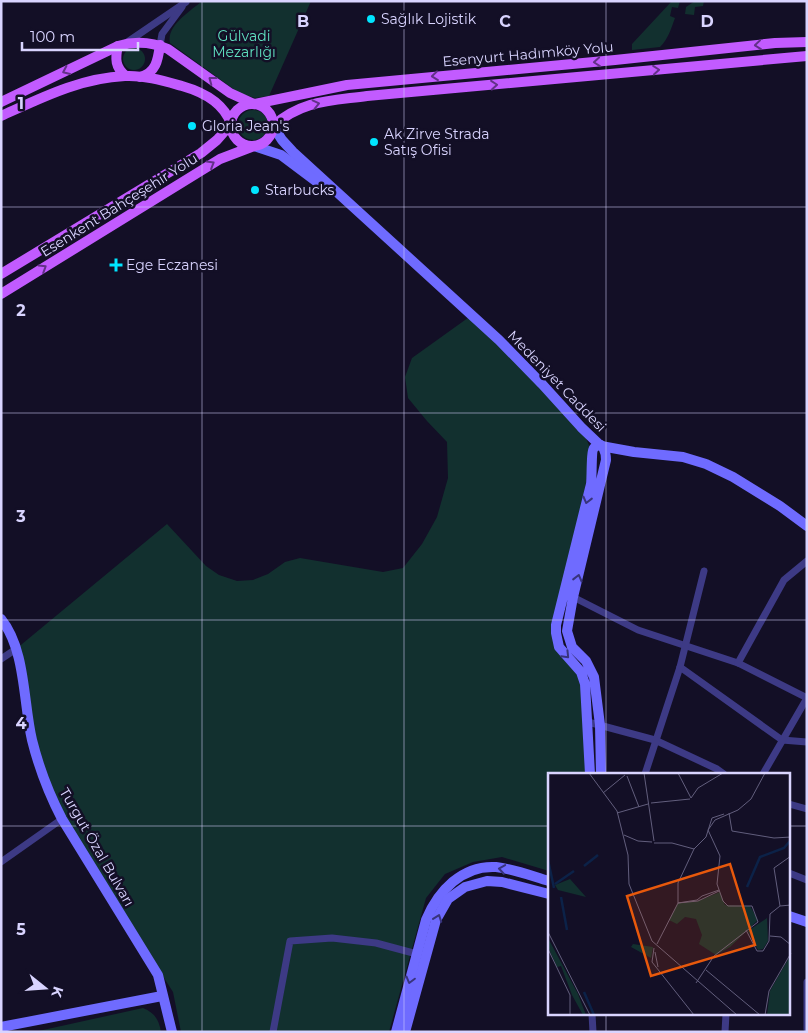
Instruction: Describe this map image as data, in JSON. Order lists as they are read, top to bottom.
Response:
{
  "streets": {
    "main road": ["Esenyurt Hadımköy Yolu", "Esenkent Bahçeşehir Yolu"],
    "street": ["Medeniyet Caddesi", "Turgut Özal Bulvarı"]
  },
  "crossings": [
    ["Esenyurt Hadımköy Yolu", "Esenkent Bahçeşehir Yolu"]
  ],
  "parks": ["Gülvadi Mezarlığı"],
  "places": {
    "other": [
      "Sağlık Lojistik",
      "Gloria Jean's",
      "Ak Zirve Strada Satış Ofisi",
      "Starbucks"
    ],
    "health": ["Ege Eczanesi"]
  },
  "scale_bar": "100 m",
  "north": "right",
  "grid": {
    "columns": ["B", "C", "D"],
    "rows": [
      "1",
      "2",
      "3",
      "4",
      "5"
    ]
  }
}
